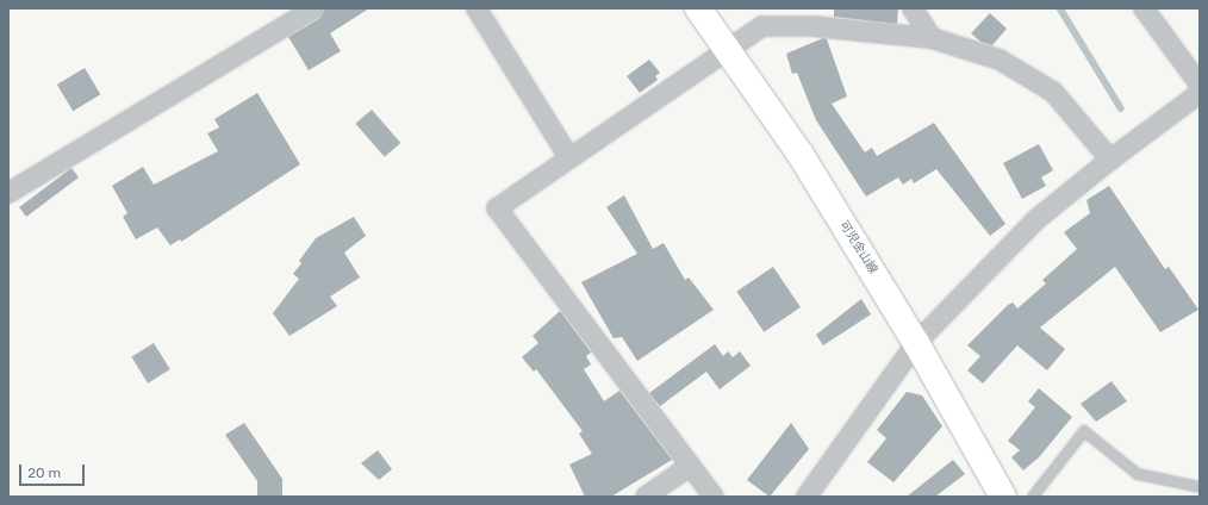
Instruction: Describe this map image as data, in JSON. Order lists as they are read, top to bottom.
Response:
{
  "streets": {
    "main road": ["可児金山線"]
  },
  "scale_bar": "20 m"
}
